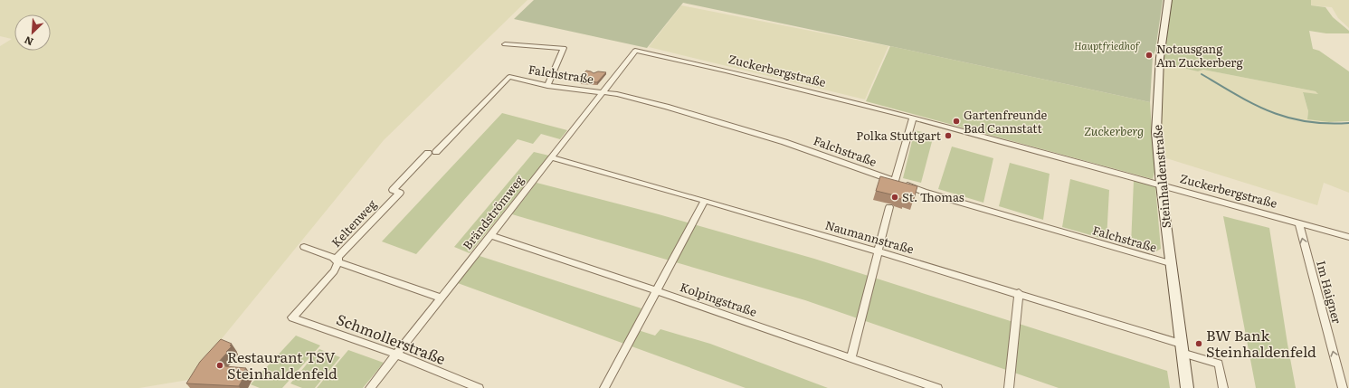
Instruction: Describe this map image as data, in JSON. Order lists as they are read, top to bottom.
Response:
{
  "streets": {
    "street": [
      "Zuckerbergstraße",
      "Falchstraße",
      "Steinhaldenstraße",
      "Brändströmweg",
      "Keltenweg",
      "Naumannstraße",
      "Im Haigner",
      "Kolpingstraße",
      "Schmollerstraße"
    ]
  },
  "crossings": [
    ["Zuckerbergstraße", "Steinhaldenstraße"],
    ["Zuckerbergstraße", "Brändströmweg"],
    ["Zuckerbergstraße", "Im Haigner"],
    ["Falchstraße", "Steinhaldenstraße"],
    ["Falchstraße", "Brändströmweg"],
    ["Steinhaldenstraße", "Naumannstraße"],
    ["Brändströmweg", "Naumannstraße"],
    ["Brändströmweg", "Kolpingstraße"],
    ["Brändströmweg", "Schmollerstraße"],
    ["Keltenweg", "Schmollerstraße"]
  ],
  "one_way": ["Im Haigner"],
  "parks": ["Hauptfriedhof", "Zuckerberg"],
  "places": [
    "Notausgang Am Zuckerberg",
    "Gartenfreunde Bad Cannstatt",
    "Polka Stuttgart",
    "St. Thomas",
    "BW Bank Steinhaldenfeld",
    "Restaurant TSV Steinhaldenfeld"
  ],
  "north": "bottom left"
}
